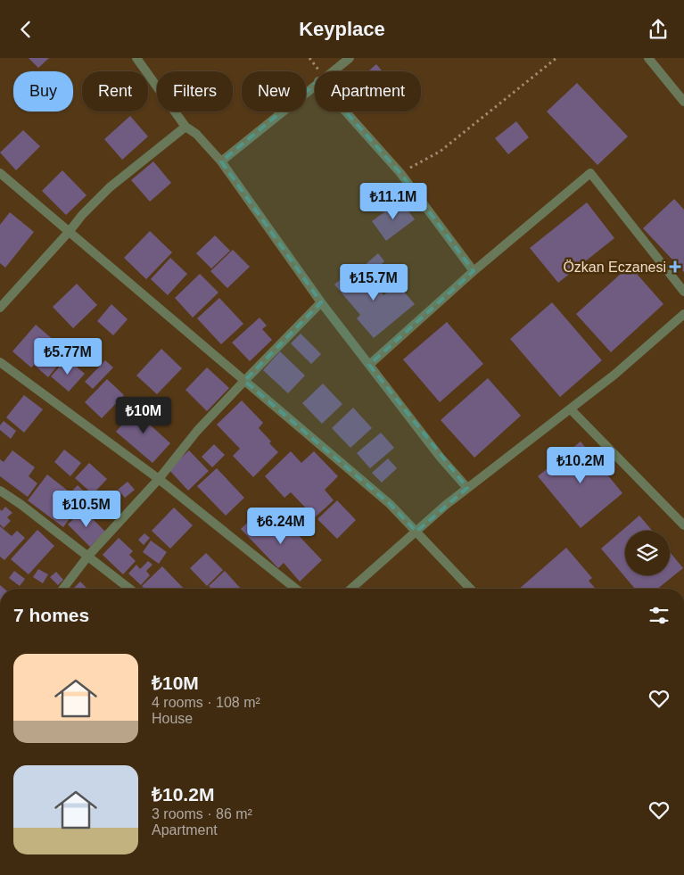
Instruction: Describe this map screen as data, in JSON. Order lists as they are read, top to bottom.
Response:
{
  "places": {
    "health": ["Özkan Eczanesi"]
  },
  "page": {
    "header": "Keyplace",
    "chip": [
      "Buy",
      "Rent",
      "Filters",
      "New",
      "Apartment"
    ],
    "price": [
      "₺11.1M",
      "₺15.7M",
      "₺5.77M",
      "₺10M",
      "₺10.2M",
      "₺10.5M",
      "₺6.24M"
    ],
    "heading": "7 homes",
    "list": [
      {
        "name": "₺10M",
        "note": "4 rooms · 108 m² · House"
      },
      {
        "name": "₺10.2M",
        "note": "3 rooms · 86 m² · Apartment"
      }
    ]
  }
}
